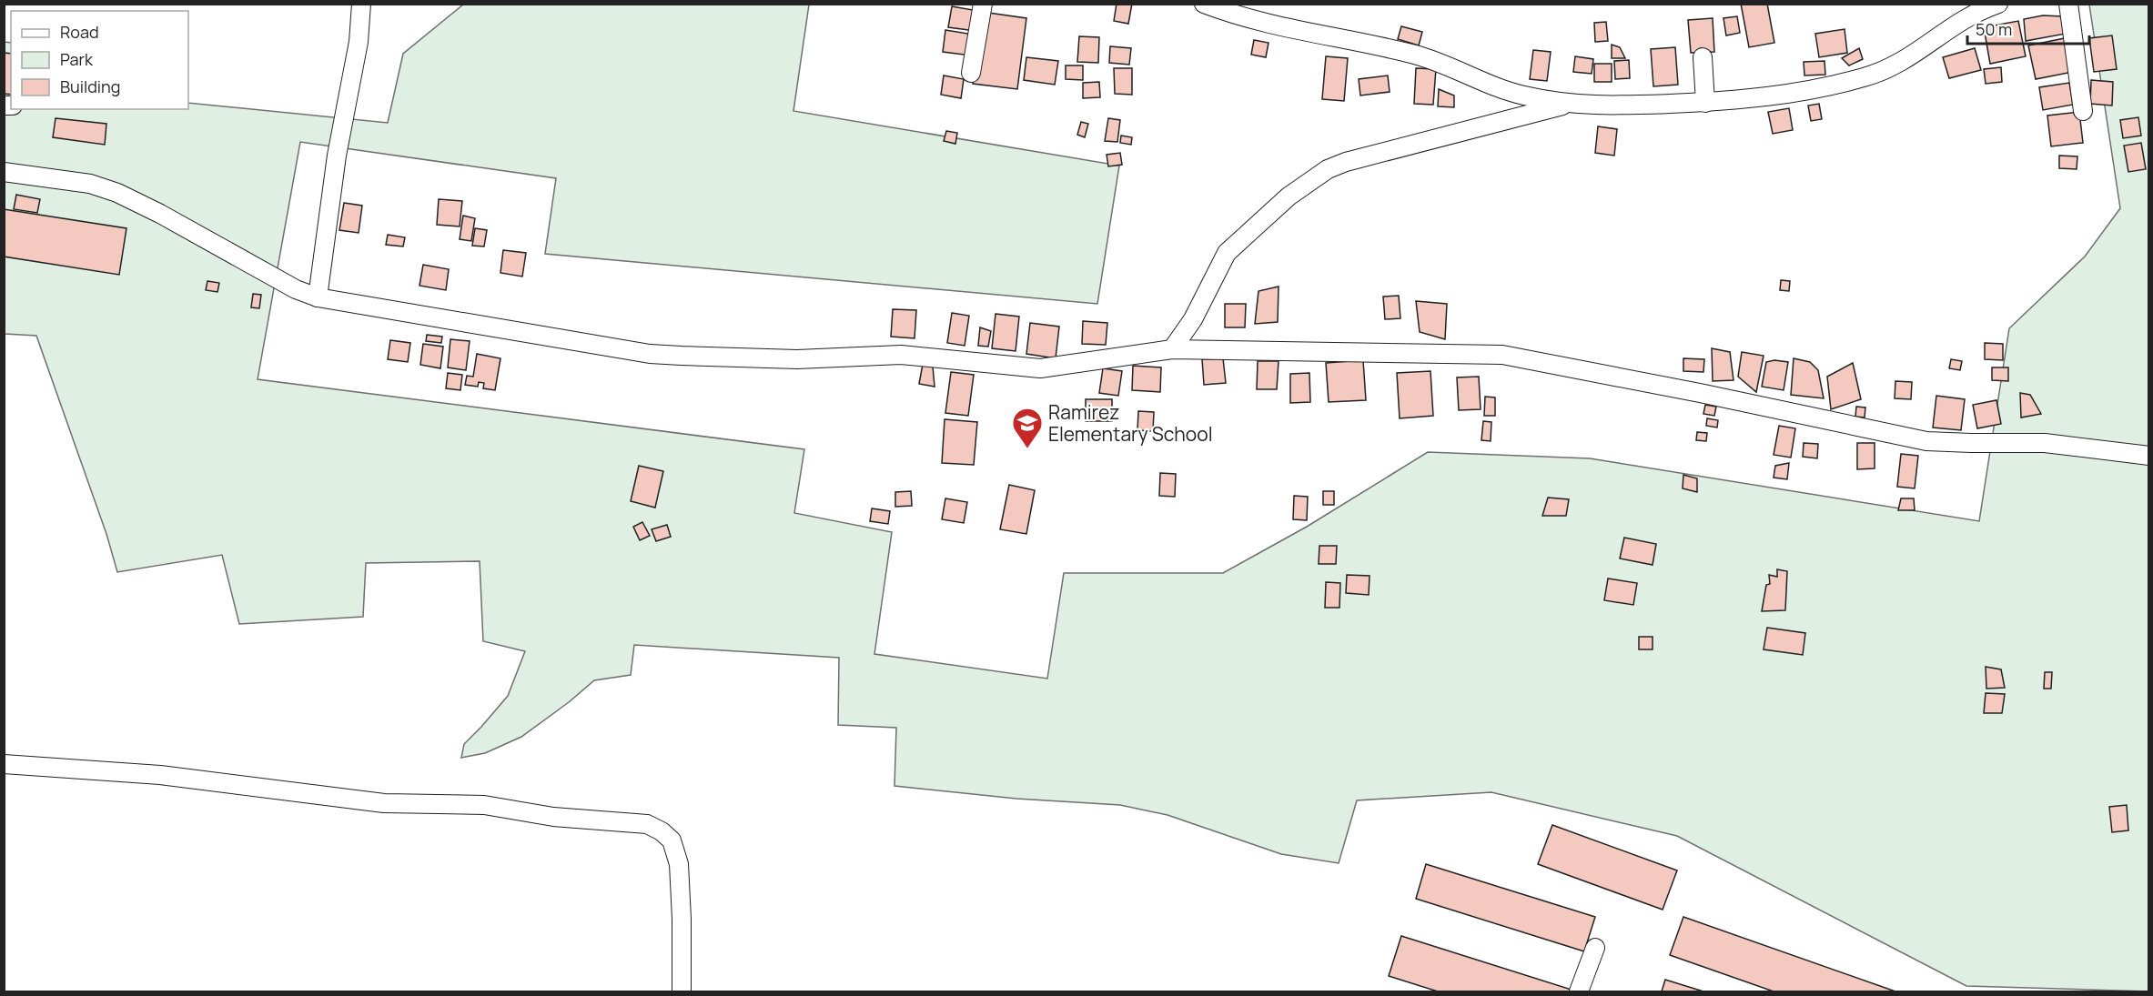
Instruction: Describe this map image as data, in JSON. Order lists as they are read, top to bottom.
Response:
{
  "places": {
    "school or university": ["Ramirez Elementary School"]
  },
  "legend": ["Road", "Park", "Building"],
  "scale_bar": "50 m"
}
